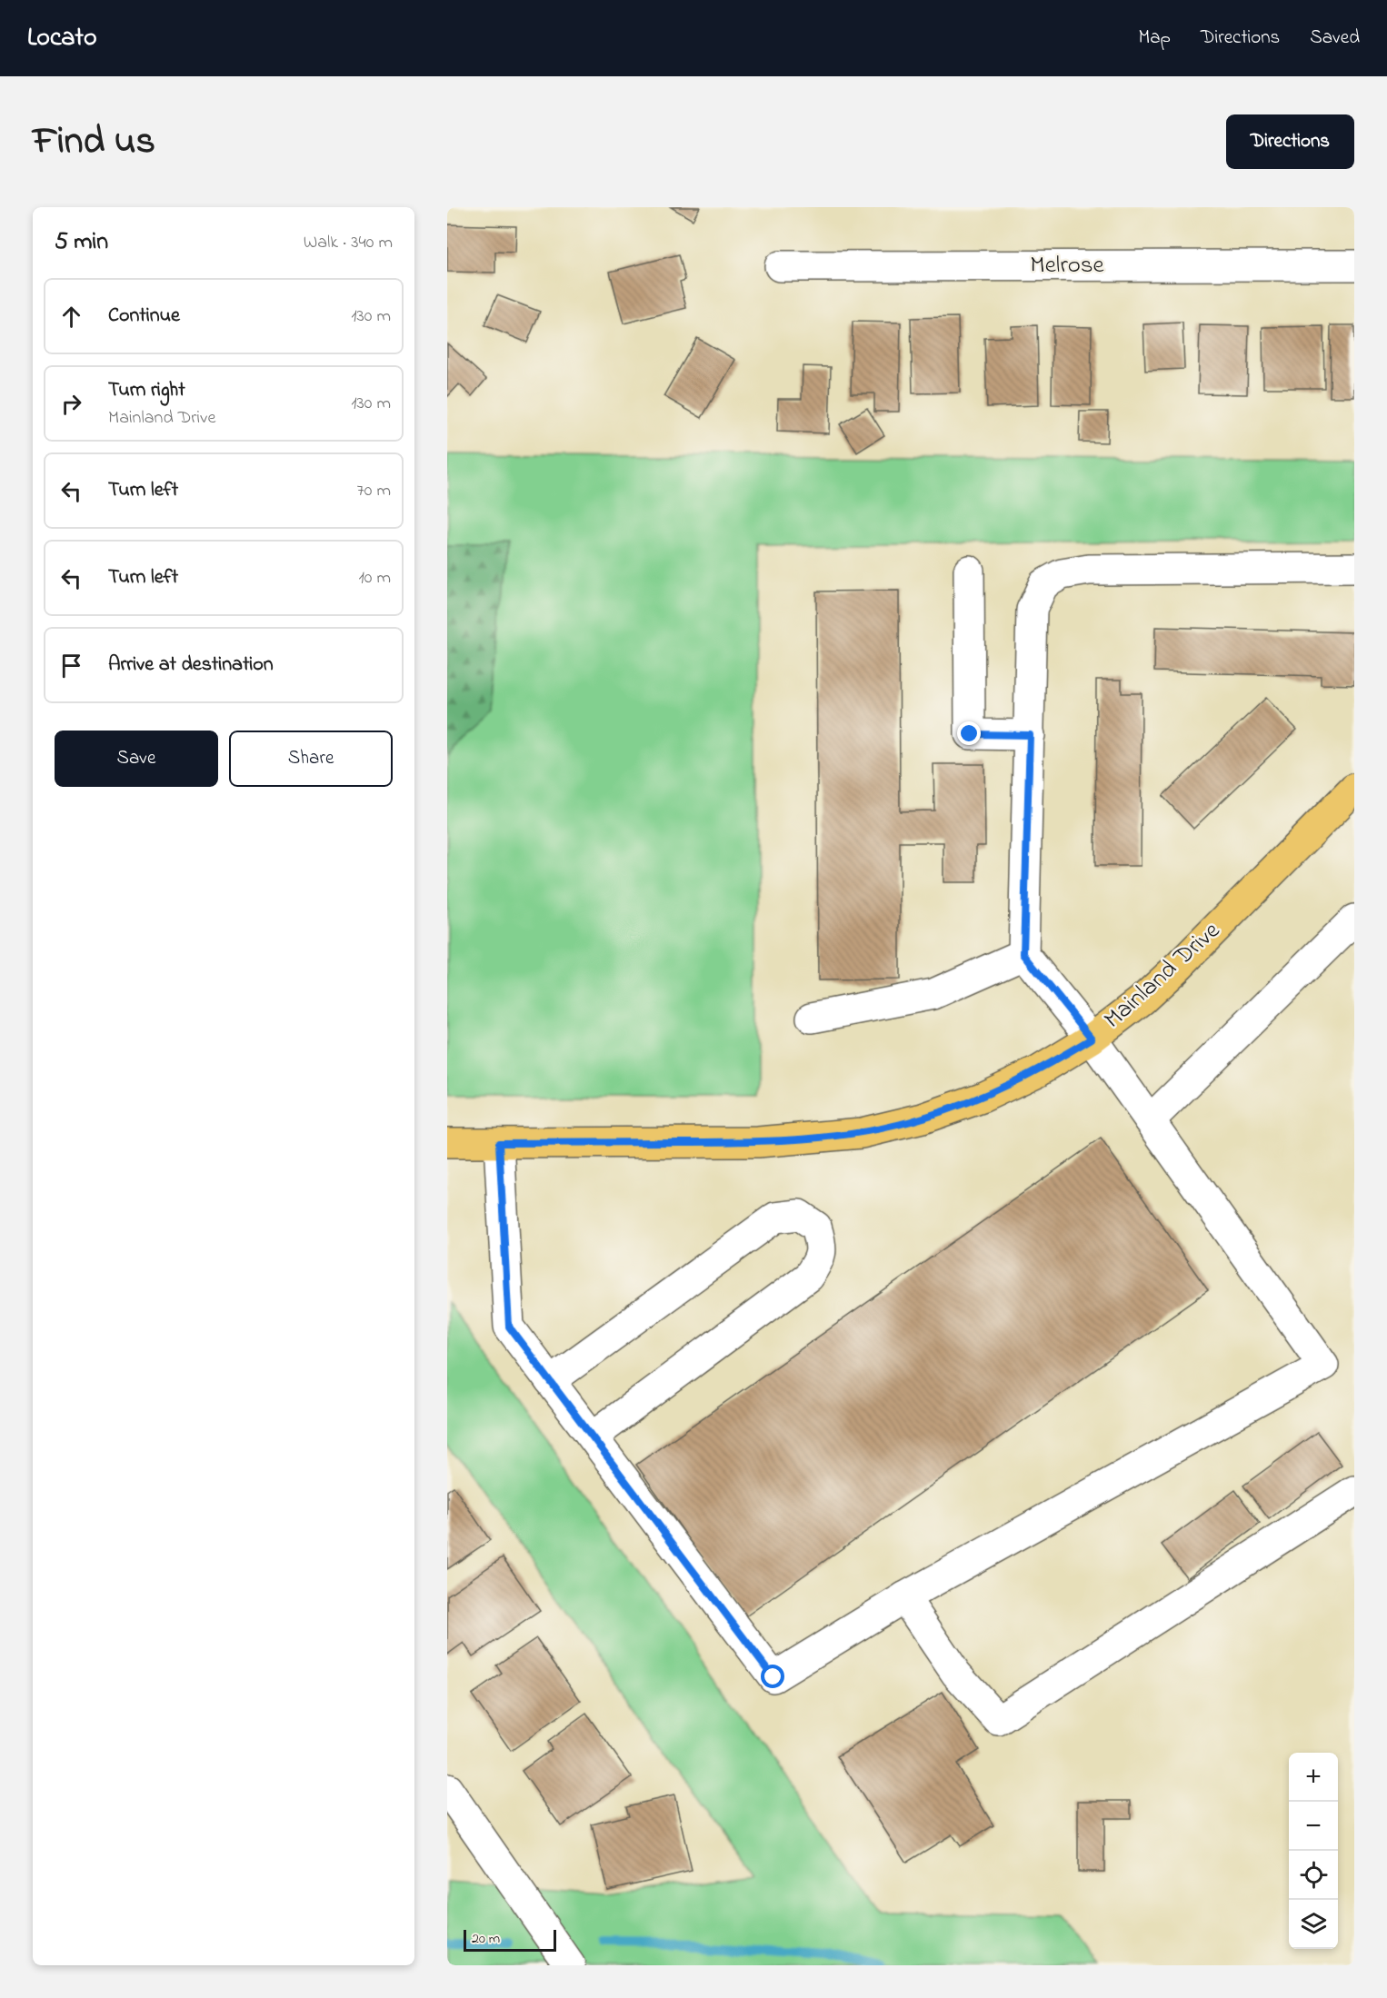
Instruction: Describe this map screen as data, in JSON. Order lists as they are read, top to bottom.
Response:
{
  "streets": {
    "main road": ["Mainland Drive"],
    "street": ["Melrose"]
  },
  "scale_bar": "20 m",
  "page": {
    "header": "Locato",
    "nav": ["Map", "Directions", "Saved"],
    "title": "Find us",
    "buttons": [
      "Directions",
      ["Save", "Share"]
    ],
    "heading": ["5 min", "Walk · 340 m"],
    "list": [
      ["Continue", "130 m"],
      ["Turn right", "Mainland Drive", "130 m"],
      ["Turn left", "70 m"],
      ["Turn left", "10 m"],
      "Arrive at destination"
    ],
    "map_buttons": ["+", "−"],
    "scale": "20 m"
  }
}
